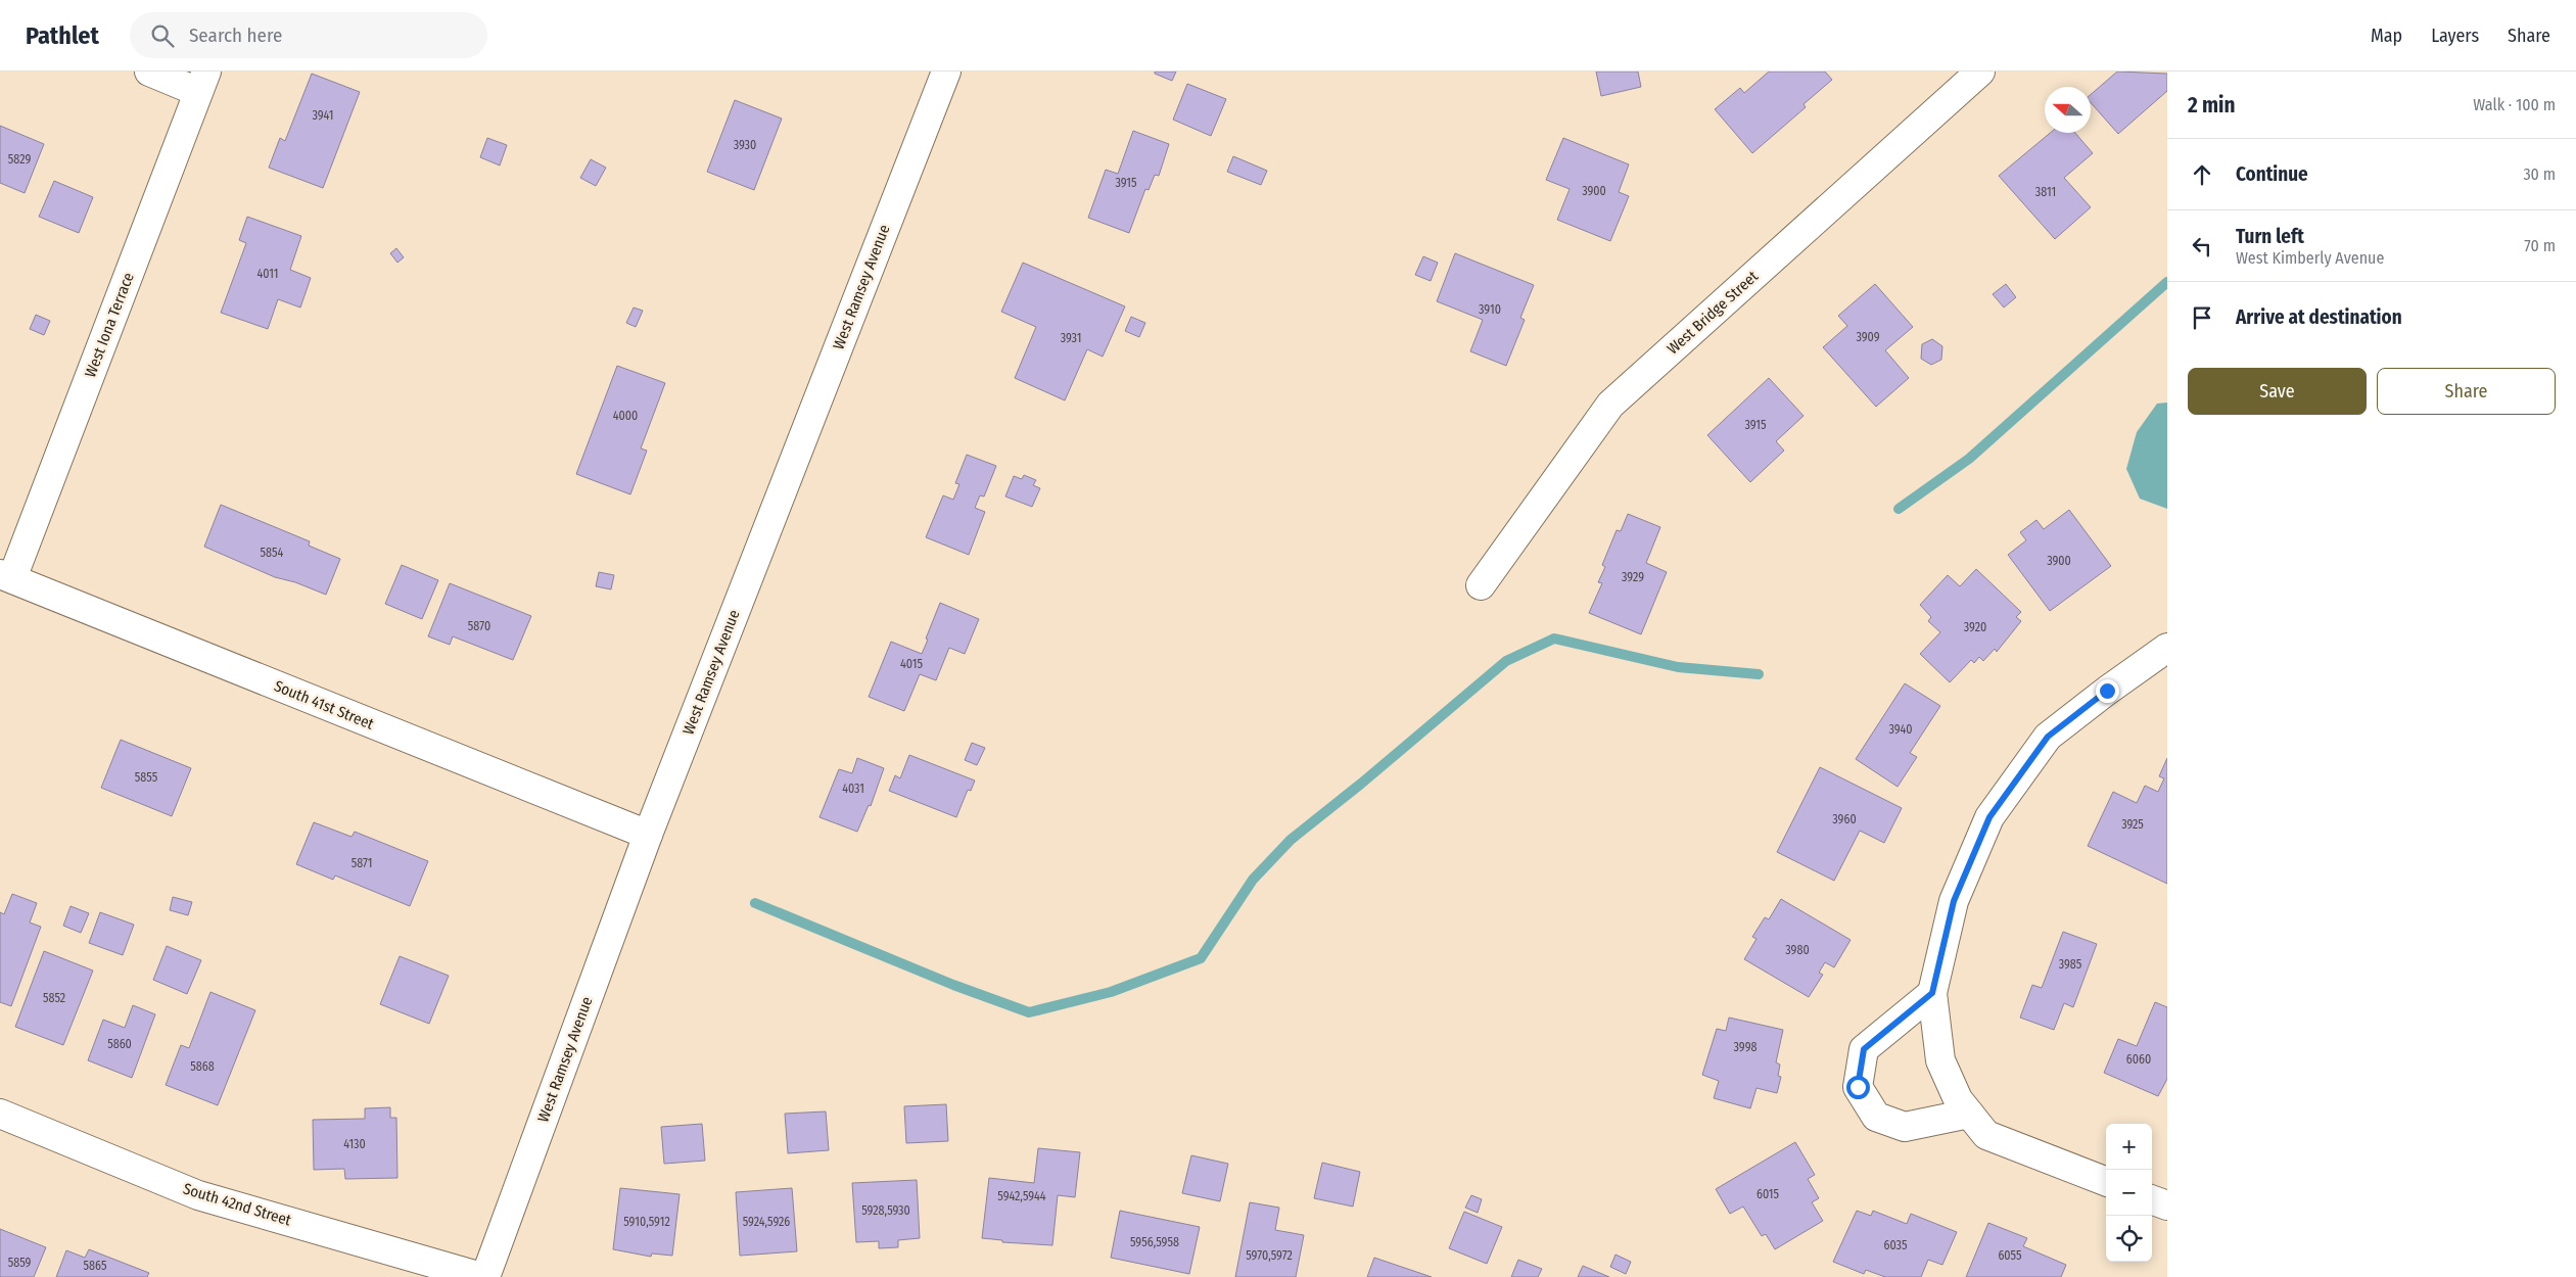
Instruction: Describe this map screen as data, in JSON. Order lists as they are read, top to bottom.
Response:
{
  "streets": {
    "street": [
      "West Ramsey Avenue",
      "West Bridge Street",
      "West Iona Terrace",
      "South 41st Street",
      "South 42nd Street"
    ]
  },
  "crossings": [
    ["West Ramsey Avenue", "South 41st Street"],
    ["West Iona Terrace", "South 41st Street"]
  ],
  "house_numbers": [
    "3941",
    "3930",
    "5829",
    "3915",
    "3900",
    "3811",
    "4011",
    "3910",
    "3909",
    "3931",
    "4000",
    "3915",
    "5854",
    "3900",
    "3929",
    "5870",
    "3920",
    "4015",
    "3940",
    "5855",
    "4031",
    "3960",
    "3925",
    "5871",
    "3980",
    "3985",
    "5852",
    "5860",
    "3998",
    "6060",
    "5868",
    "4130",
    "6015",
    "5942,5944",
    "5928,5930",
    "5910,5912",
    "5924,5926",
    "5956,5958",
    "6035",
    "5970,5972",
    "6055",
    "5859",
    "5865"
  ],
  "north": "left",
  "page": {
    "header": "Pathlet",
    "search": "Search here",
    "nav": ["Map", "Layers", "Share"],
    "heading": ["2 min", "Walk · 100 m"],
    "list": [
      ["Continue", "30 m"],
      ["Turn left", "West Kimberly Avenue", "70 m"],
      "Arrive at destination"
    ],
    "buttons": ["Save", "Share"],
    "map_buttons": ["+", "−"]
  }
}
